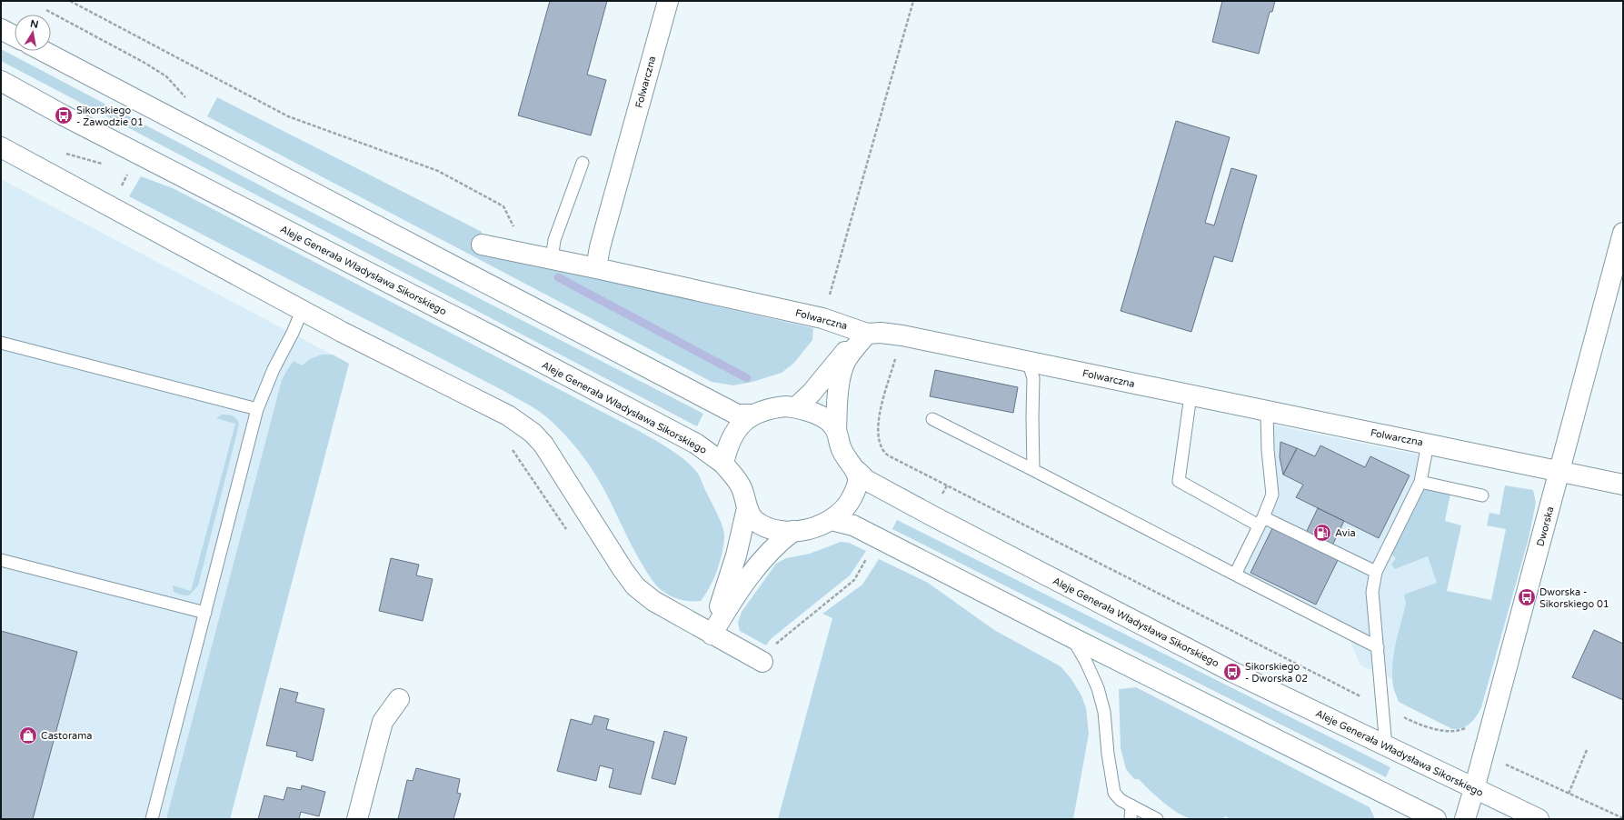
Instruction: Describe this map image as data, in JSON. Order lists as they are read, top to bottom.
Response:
{
  "streets": {
    "street": ["Folwarczna", "Aleje Generała Władysława Sikorskiego", "Dworska"]
  },
  "crossings": [
    ["Folwarczna", "Dworska"],
    ["Aleje Generała Władysława Sikorskiego", "Dworska"]
  ],
  "places": {
    "bus stop": ["Sikorskiego - Zawodzie 01", "Dworska - Sikorskiego 01", "Sikorskiego - Dworska 02"],
    "fuel station": ["Avia"],
    "shop": ["Castorama"]
  },
  "north": "top"
}
